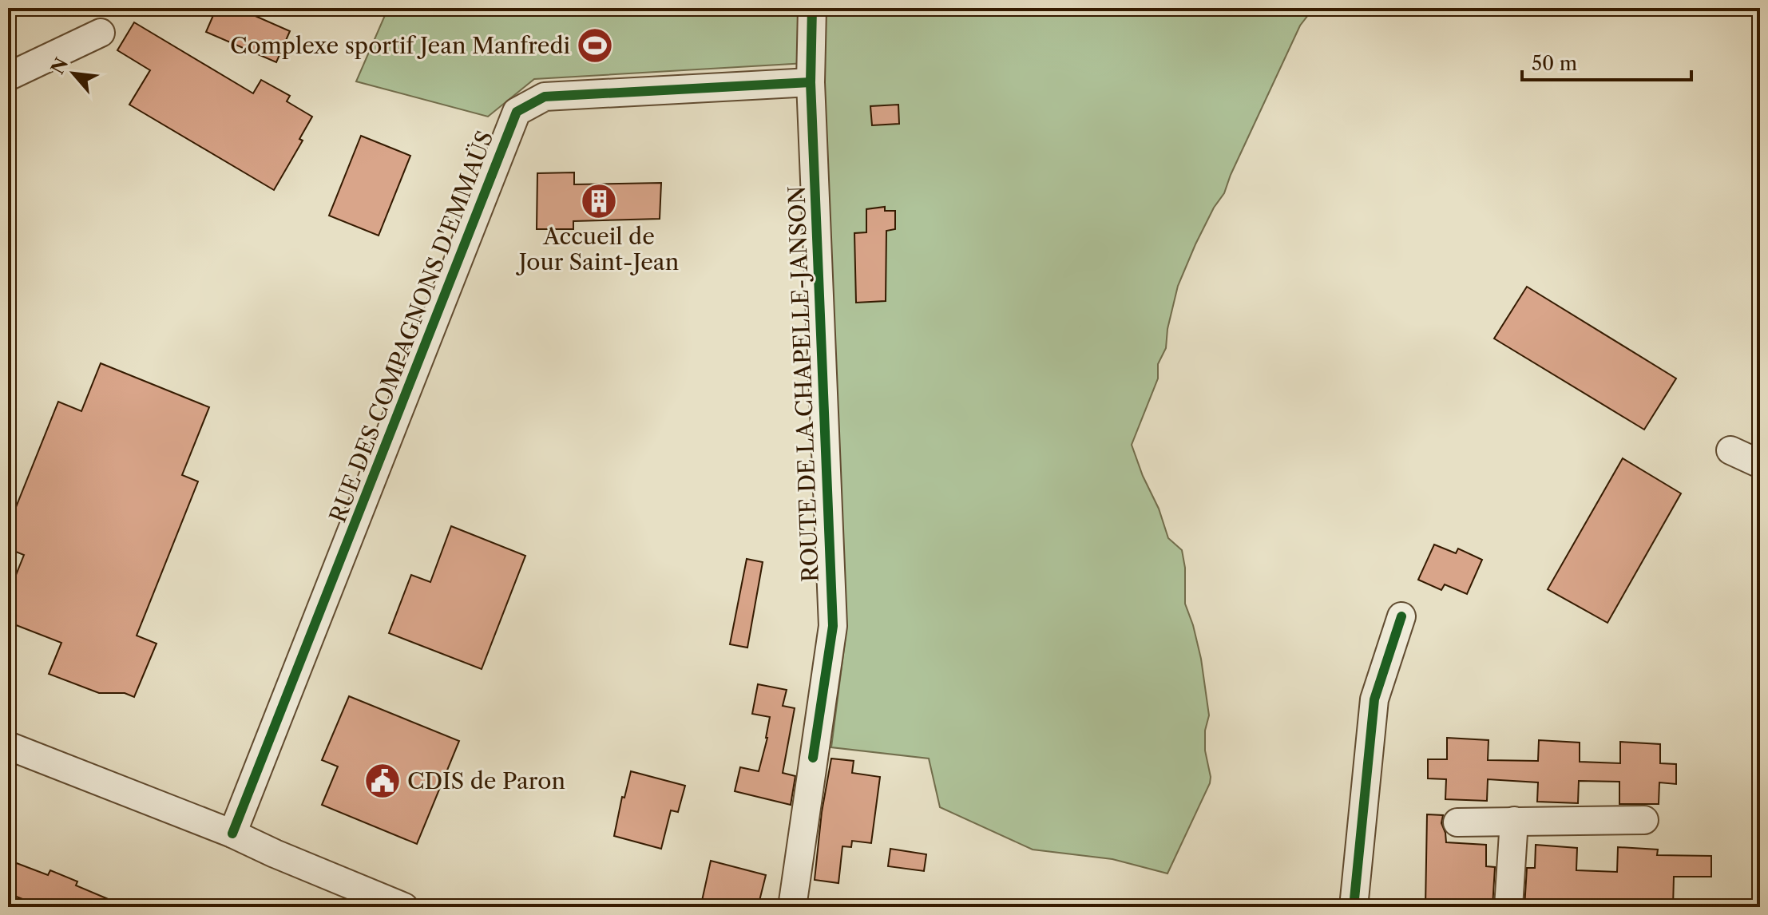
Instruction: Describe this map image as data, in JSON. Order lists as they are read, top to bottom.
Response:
{
  "streets": {
    "street": ["RUE DES COMPAGNONS D'EMMAÜS", "ROUTE DE LA CHAPELLE-JANSON"]
  },
  "crossings": [
    ["RUE DES COMPAGNONS D'EMMAÜS", "ROUTE DE LA CHAPELLE-JANSON"]
  ],
  "places": {
    "sports": ["Complexe sportif Jean Manfredi"],
    "building": ["Accueil de Jour Saint-Jean"],
    "public building": ["CDIS de Paron"]
  },
  "scale_bar": "50 m",
  "north": "top left"
}
